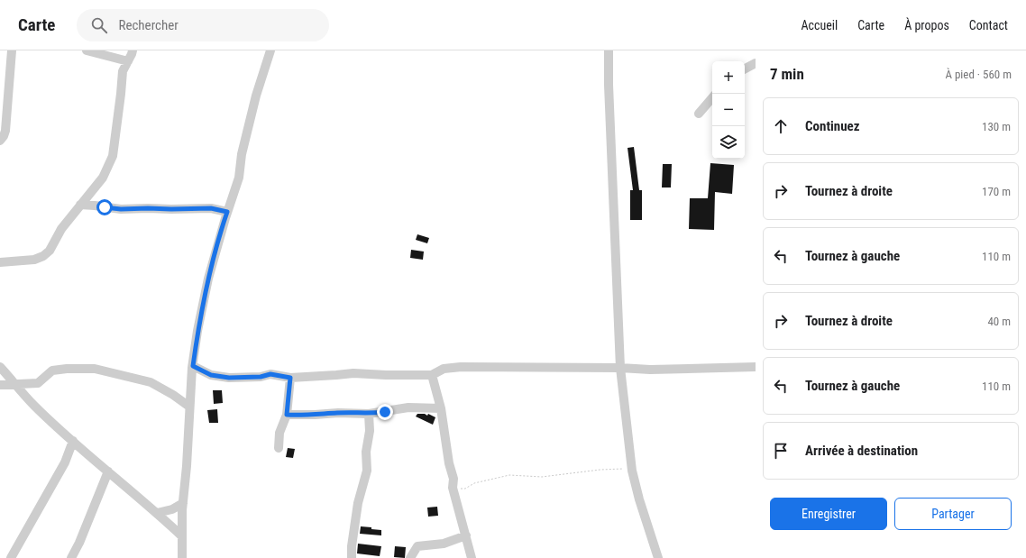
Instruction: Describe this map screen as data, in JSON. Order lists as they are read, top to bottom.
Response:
{
  "page": {
    "header": "Carte",
    "search": "Rechercher",
    "nav": [
      "Accueil",
      "Carte",
      "À propos",
      "Contact"
    ],
    "heading": ["7 min", "À pied · 560 m"],
    "map_buttons": ["+", "−"],
    "list": [
      ["Continuez", "130 m"],
      ["Tournez à droite", "170 m"],
      ["Tournez à gauche", "110 m"],
      ["Tournez à droite", "40 m"],
      ["Tournez à gauche", "110 m"],
      "Arrivée à destination"
    ],
    "buttons": ["Enregistrer", "Partager"]
  }
}
